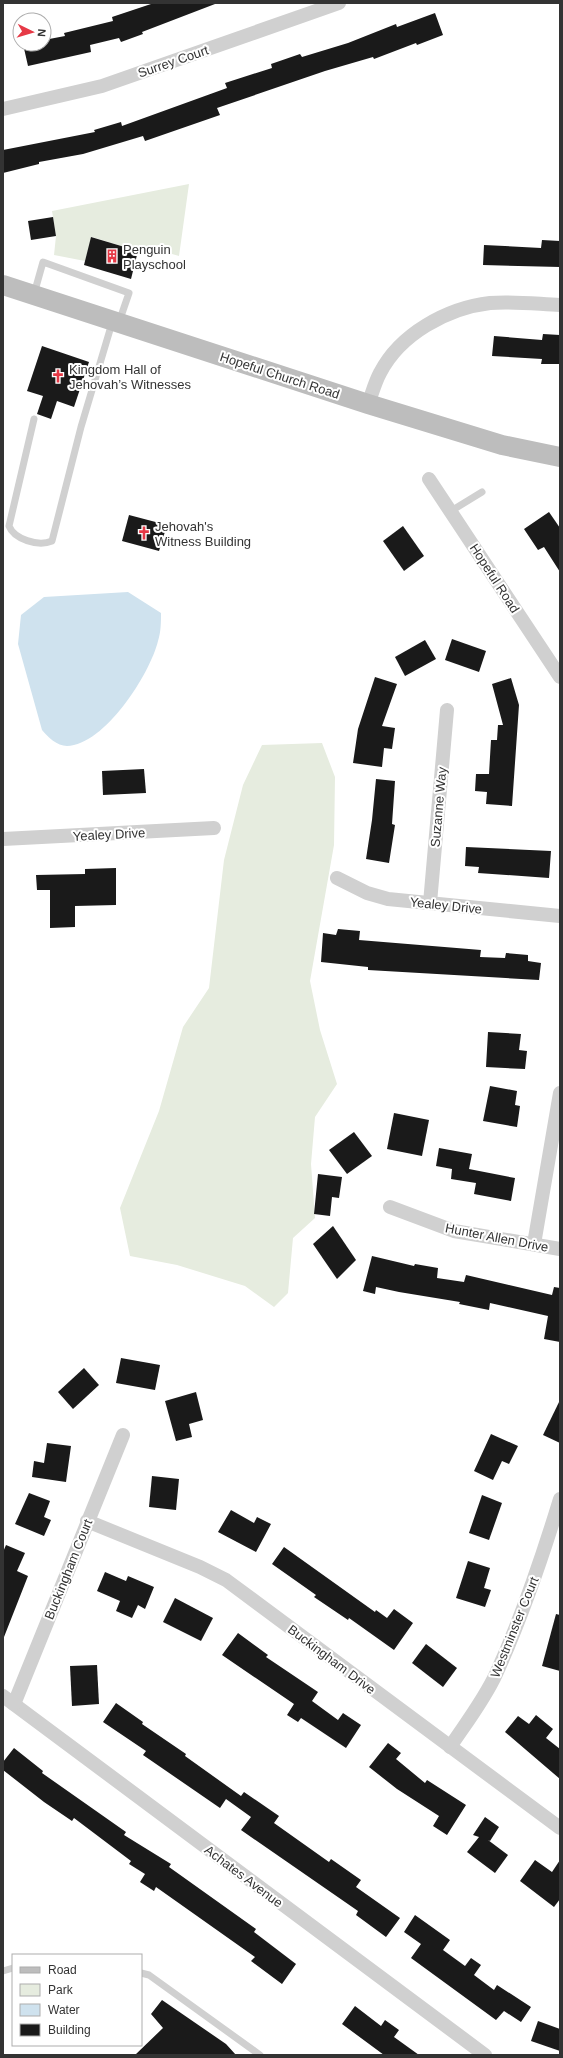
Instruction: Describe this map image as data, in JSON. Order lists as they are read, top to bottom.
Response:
{
  "streets": {
    "main road": ["Hopeful Church Road"],
    "street": [
      "Surrey Court",
      "Hopeful Road",
      "Suzanne Way",
      "Yealey Drive",
      "Hunter Allen Drive",
      "Buckingham Court",
      "Westminster Court",
      "Buckingham Drive",
      "Achates Avenue"
    ]
  },
  "crossings": [
    ["Suzanne Way", "Yealey Drive"],
    ["Buckingham Court", "Buckingham Drive"],
    ["Buckingham Court", "Achates Avenue"],
    ["Westminster Court", "Buckingham Drive"]
  ],
  "places": {
    "building": ["Penguin Playschool"],
    "church": ["Kingdom Hall of Jehovah’s Witnesses", "Jehovah's Witness Building"]
  },
  "legend": [
    "Road",
    "Park",
    "Water",
    "Building"
  ],
  "north": "right"
}
